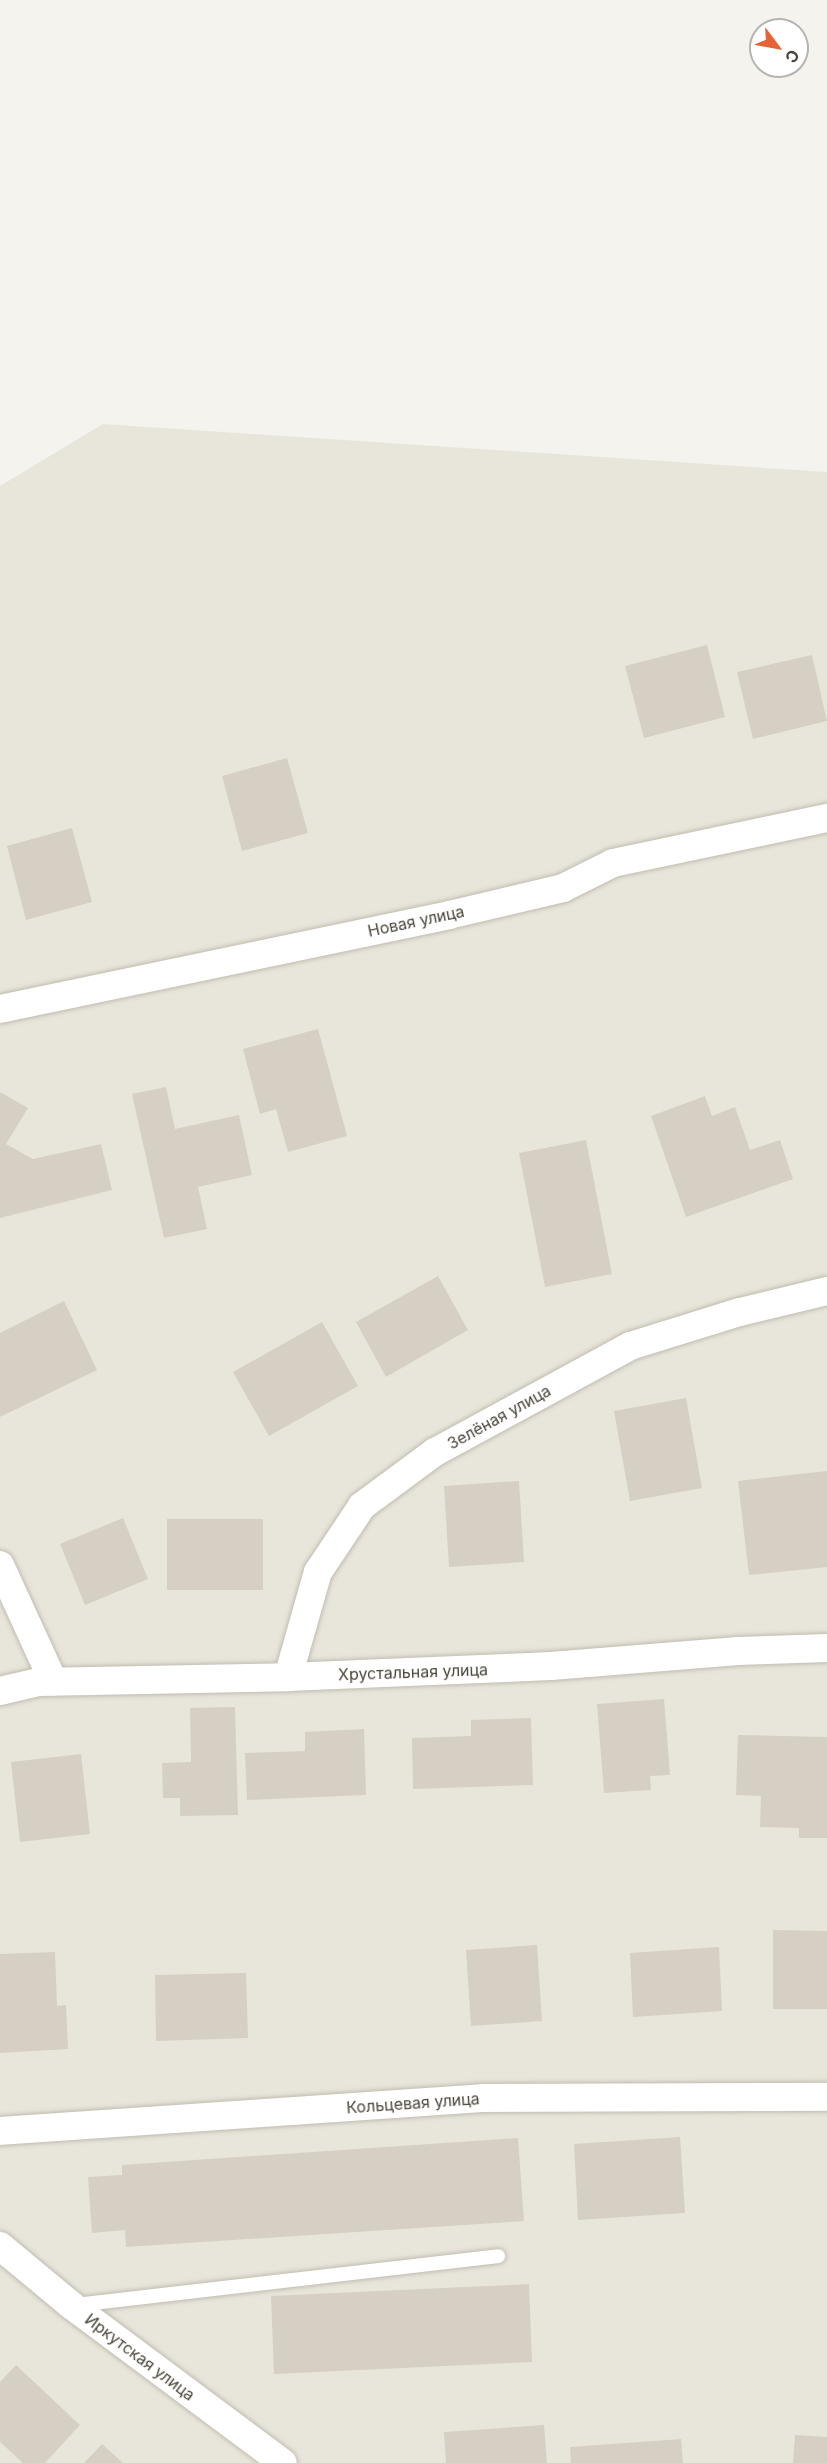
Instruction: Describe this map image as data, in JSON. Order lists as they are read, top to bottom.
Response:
{
  "streets": {
    "street": [
      "Новая улица",
      "Зелёная улица",
      "Хрустальная улица",
      "Кольцевая улица",
      "Иркутская улица"
    ]
  },
  "crossings": [
    ["Зелёная улица", "Хрустальная улица"]
  ],
  "north": "bottom right"
}
